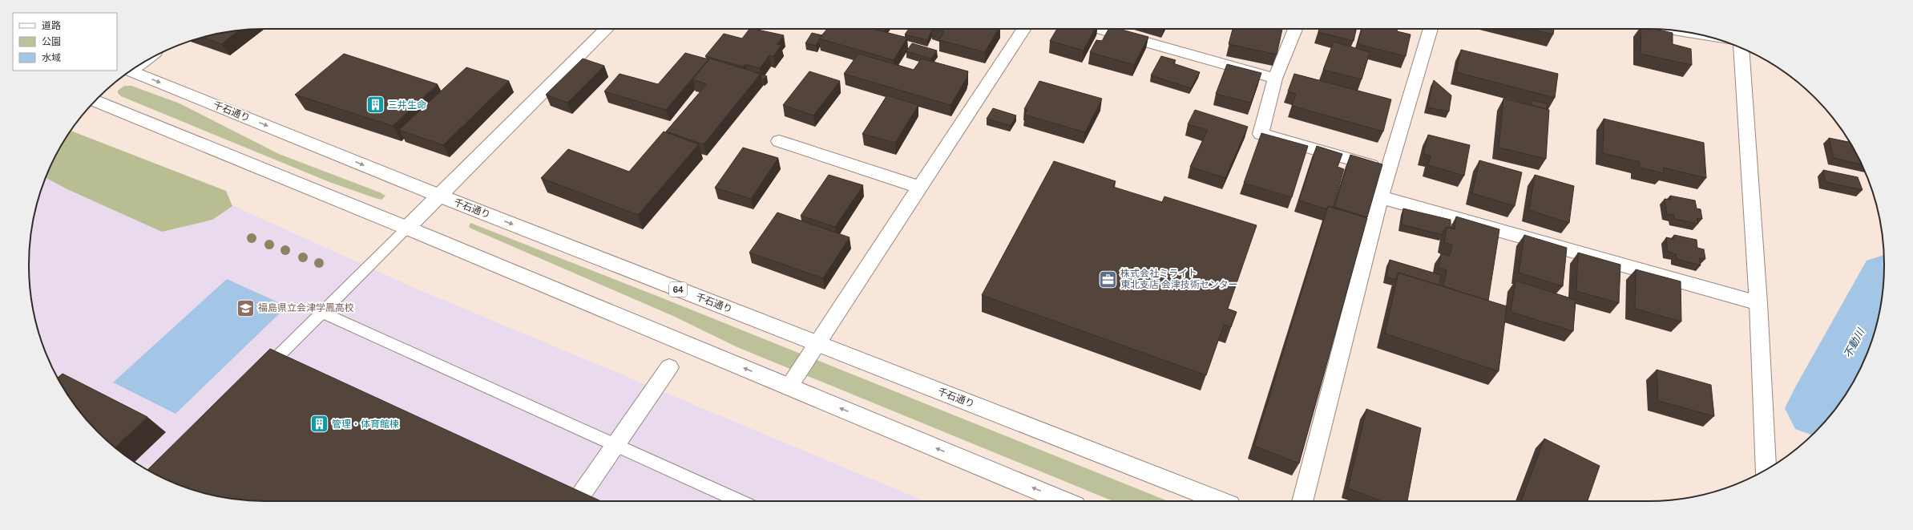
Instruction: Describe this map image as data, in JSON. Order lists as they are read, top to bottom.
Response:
{
  "streets": {
    "street": ["千石通り", "64"]
  },
  "water": ["不動川"],
  "places": {
    "building": ["三井生命", "管理・体育館棟"],
    "office": ["株式会社ミライト 東北支店 会津技術センター"],
    "school or university": ["福島県立会津学鳳高校"]
  },
  "legend": ["道路", "公園", "水域"]
}
